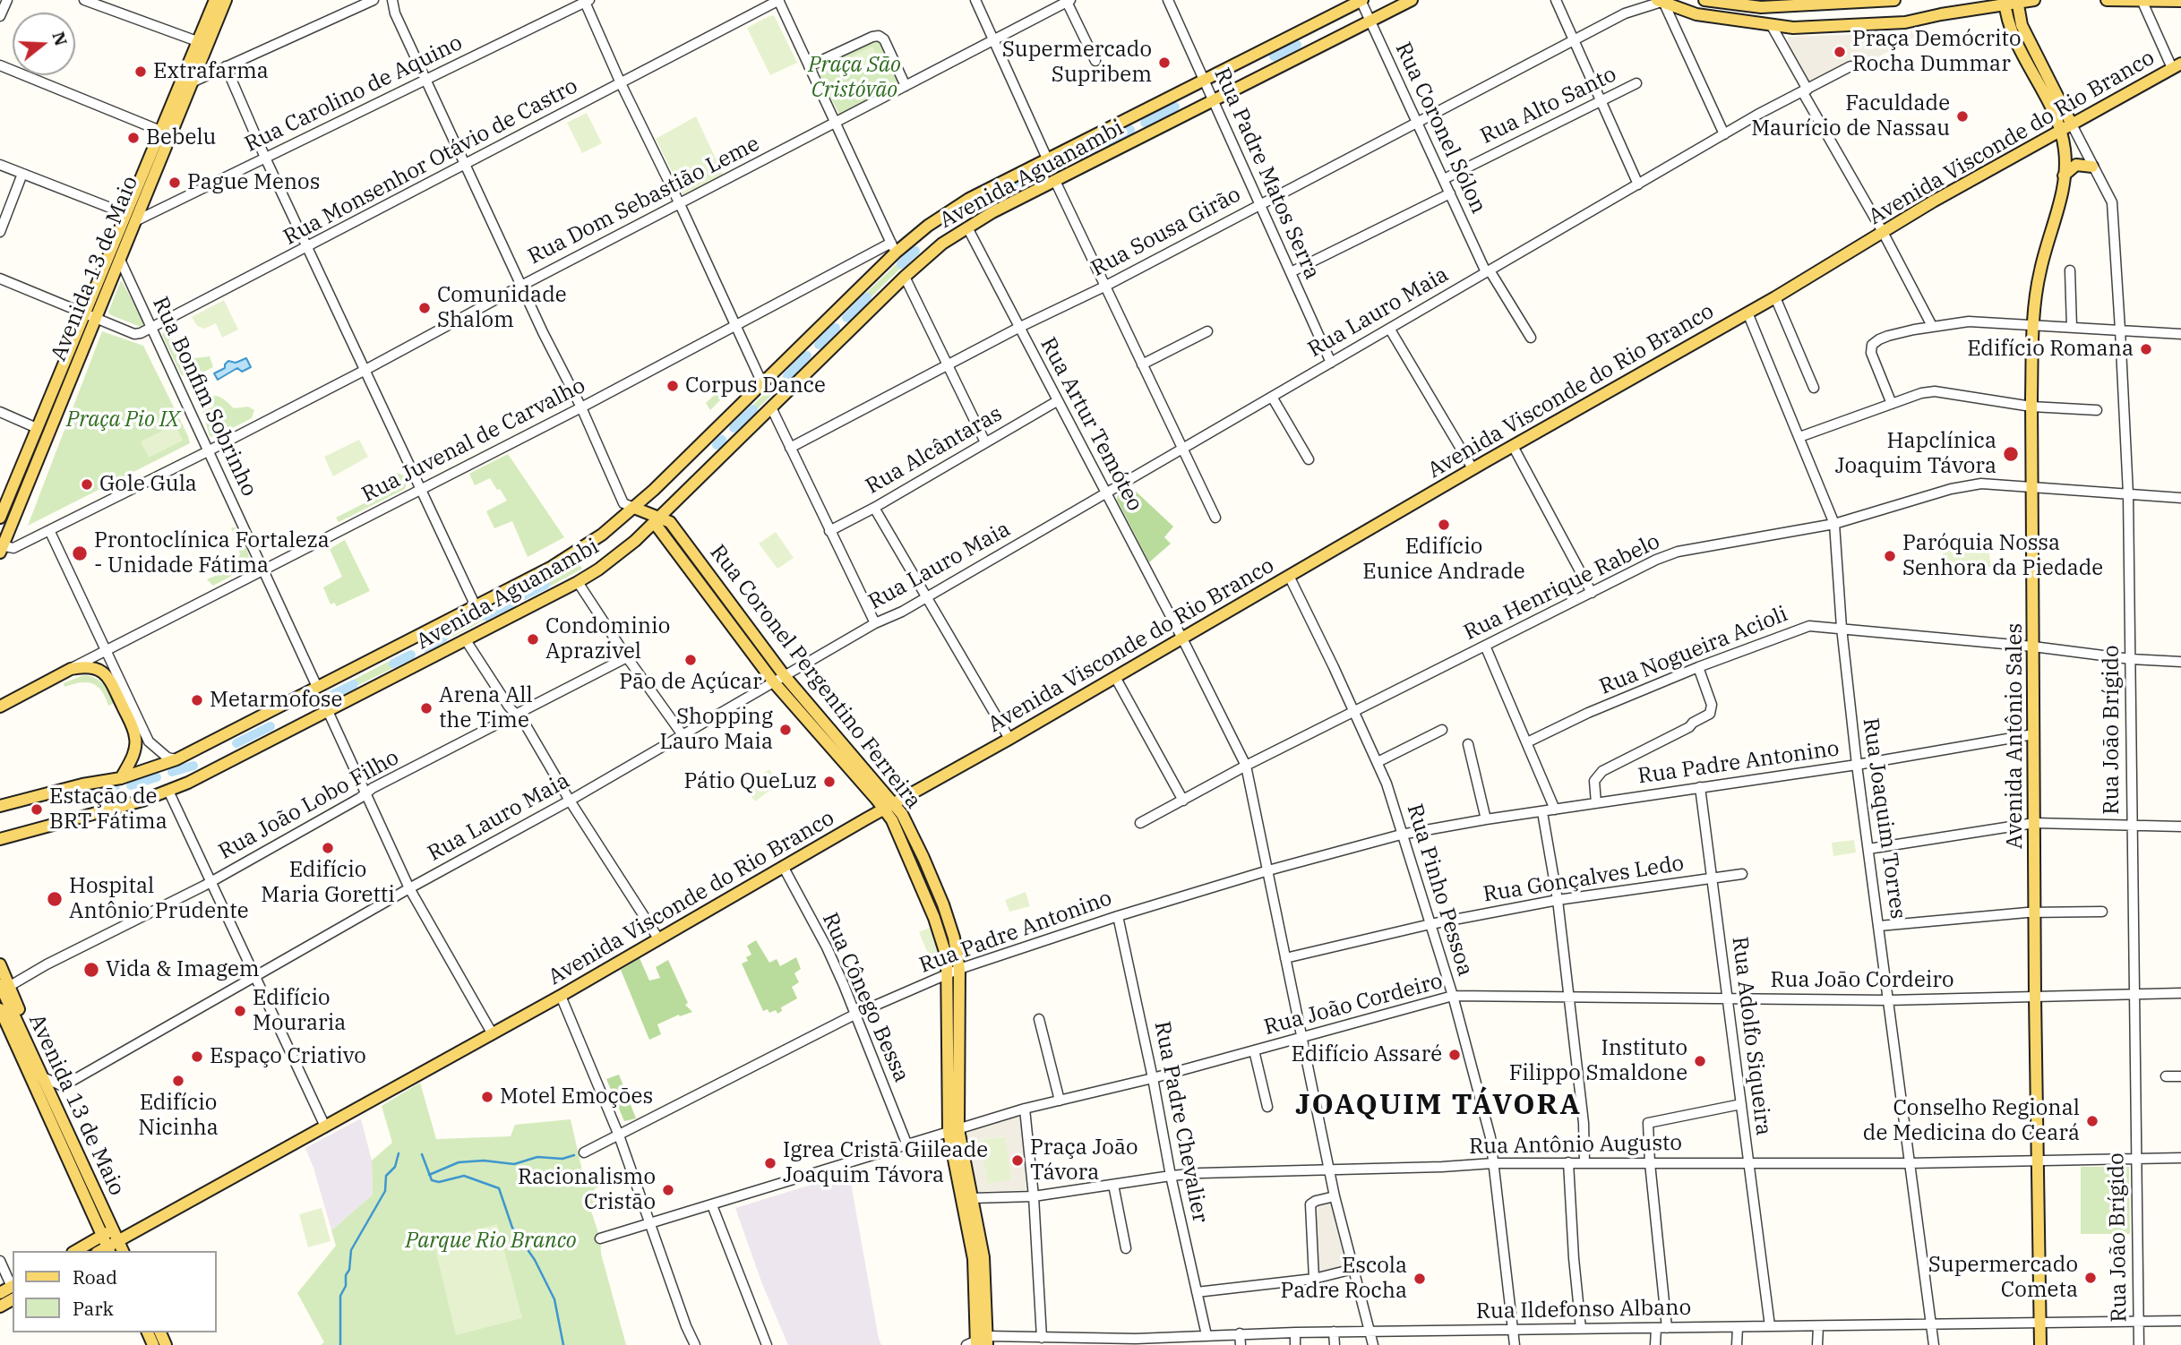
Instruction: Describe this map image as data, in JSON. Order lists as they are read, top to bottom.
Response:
{
  "streets": {
    "main road": [
      "Avenida Visconde do Rio Branco",
      "Avenida Aguanambi",
      "Avenida 13 de Maio",
      "Rua Coronel Pergentino Ferreira",
      "Avenida Antônio Sales"
    ],
    "street": [
      "Rua Carolino de Aquino",
      "Rua Alto Santo",
      "Rua Coronel Sólon",
      "Rua Monsenhor Otávio de Castro",
      "Rua Padre Matos Serra",
      "Rua Dom Sebastião Leme",
      "Rua Sousa Girão",
      "Rua Lauro Maia",
      "Rua Bonfim Sobrinho",
      "Rua Artur Temóteo",
      "Rua Juvenal de Carvalho",
      "Rua Alcântaras",
      "Rua Henrique Rabelo",
      "Rua Nogueira Acioli",
      "Rua João Brígido",
      "Rua Padre Antonino",
      "Rua João Lobo Filho",
      "Rua Joaquim Torres",
      "Rua Gonçalves Ledo",
      "Rua Pinho Pessoa",
      "Rua João Cordeiro",
      "Rua Cônego Bessa",
      "Rua Adolfo Siqueira",
      "Rua Padre Chevalier",
      "Rua Antônio Augusto",
      "Rua Ildefonso Albano"
    ]
  },
  "crossings": [
    ["Rua Carolino de Aquino", "Avenida 13 de Maio"],
    ["Rua Alto Santo", "Rua Coronel Sólon"],
    ["Rua Coronel Sólon", "Avenida Aguanambi"],
    ["Rua Coronel Sólon", "Rua Sousa Girão"],
    ["Rua Coronel Sólon", "Rua Lauro Maia"],
    ["Avenida Visconde do Rio Branco", "Avenida 13 de Maio"],
    ["Avenida Visconde do Rio Branco", "Rua Artur Temóteo"],
    ["Avenida Visconde do Rio Branco", "Rua Coronel Pergentino Ferreira"],
    ["Avenida Visconde do Rio Branco", "Rua João Brígido"],
    ["Avenida Visconde do Rio Branco", "Avenida Antônio Sales"],
    ["Avenida Visconde do Rio Branco", "Rua Joaquim Torres"],
    ["Avenida Visconde do Rio Branco", "Rua Pinho Pessoa"],
    ["Avenida Visconde do Rio Branco", "Rua Cônego Bessa"],
    ["Rua Monsenhor Otávio de Castro", "Avenida 13 de Maio"],
    ["Rua Monsenhor Otávio de Castro", "Rua Bonfim Sobrinho"],
    ["Rua Padre Matos Serra", "Avenida Aguanambi"],
    ["Rua Padre Matos Serra", "Rua Sousa Girão"],
    ["Rua Padre Matos Serra", "Rua Lauro Maia"],
    ["Avenida Aguanambi", "Rua Bonfim Sobrinho"],
    ["Avenida Aguanambi", "Rua Artur Temóteo"],
    ["Avenida Aguanambi", "Rua Juvenal de Carvalho"],
    ["Avenida Aguanambi", "Rua Coronel Pergentino Ferreira"],
    ["Rua Dom Sebastião Leme", "Avenida 13 de Maio"],
    ["Rua Dom Sebastião Leme", "Rua Bonfim Sobrinho"],
    ["Rua Sousa Girão", "Rua Artur Temóteo"],
    ["Avenida 13 de Maio", "Rua Lauro Maia"],
    ["Avenida 13 de Maio", "Rua Bonfim Sobrinho"],
    ["Avenida 13 de Maio", "Rua João Lobo Filho"],
    ["Rua Lauro Maia", "Rua Artur Temóteo"],
    ["Rua Lauro Maia", "Rua Coronel Pergentino Ferreira"],
    ["Rua Bonfim Sobrinho", "Rua Juvenal de Carvalho"],
    ["Rua Artur Temóteo", "Rua Alcântaras"],
    ["Rua Artur Temóteo", "Rua Henrique Rabelo"],
    ["Rua Artur Temóteo", "Rua Padre Antonino"],
    ["Rua Artur Temóteo", "Rua Gonçalves Ledo"],
    ["Rua Artur Temóteo", "Rua João Cordeiro"],
    ["Rua Artur Temóteo", "Rua Antônio Augusto"],
    ["Rua Artur Temóteo", "Rua Ildefonso Albano"],
    ["Rua Henrique Rabelo", "Rua João Brígido"],
    ["Rua Henrique Rabelo", "Avenida Antônio Sales"],
    ["Rua Henrique Rabelo", "Rua Joaquim Torres"],
    ["Rua Henrique Rabelo", "Rua Pinho Pessoa"],
    ["Rua Nogueira Acioli", "Rua João Brígido"],
    ["Rua Nogueira Acioli", "Avenida Antônio Sales"],
    ["Rua Nogueira Acioli", "Rua Joaquim Torres"],
    ["Rua Coronel Pergentino Ferreira", "Rua Padre Antonino"],
    ["Rua Coronel Pergentino Ferreira", "Rua João Cordeiro"],
    ["Rua João Brígido", "Rua João Cordeiro"],
    ["Rua João Brígido", "Rua Antônio Augusto"],
    ["Rua João Brígido", "Rua Ildefonso Albano"],
    ["Avenida Antônio Sales", "Rua Padre Antonino"],
    ["Avenida Antônio Sales", "Rua João Cordeiro"],
    ["Avenida Antônio Sales", "Rua Antônio Augusto"],
    ["Avenida Antônio Sales", "Rua Ildefonso Albano"],
    ["Rua Padre Antonino", "Rua Joaquim Torres"],
    ["Rua Padre Antonino", "Rua Pinho Pessoa"],
    ["Rua Padre Antonino", "Rua Cônego Bessa"],
    ["Rua Padre Antonino", "Rua Adolfo Siqueira"],
    ["Rua Padre Antonino", "Rua Padre Chevalier"],
    ["Rua Joaquim Torres", "Rua João Cordeiro"],
    ["Rua Joaquim Torres", "Rua Antônio Augusto"],
    ["Rua Joaquim Torres", "Rua Ildefonso Albano"],
    ["Rua Gonçalves Ledo", "Rua Pinho Pessoa"],
    ["Rua Gonçalves Ledo", "Rua Adolfo Siqueira"],
    ["Rua Pinho Pessoa", "Rua João Cordeiro"],
    ["Rua Pinho Pessoa", "Rua Antônio Augusto"],
    ["Rua Pinho Pessoa", "Rua Ildefonso Albano"],
    ["Rua João Cordeiro", "Rua Cônego Bessa"],
    ["Rua João Cordeiro", "Rua Adolfo Siqueira"],
    ["Rua João Cordeiro", "Rua Padre Chevalier"],
    ["Rua Adolfo Siqueira", "Rua Antônio Augusto"],
    ["Rua Adolfo Siqueira", "Rua Ildefonso Albano"],
    ["Rua Padre Chevalier", "Rua Antônio Augusto"],
    ["Rua Padre Chevalier", "Rua Ildefonso Albano"]
  ],
  "districts": ["JOAQUIM TÁVORA"],
  "parks": ["Praça São Cristóvão", "Praça Pio IX", "Parque Rio Branco"],
  "places": [
    "Praça Demócrito Rocha Dummar",
    "Supermercado Supribem",
    "Extrafarma",
    "Faculdade Maurício de Nassau",
    "Bebelu",
    "Pague Menos",
    "Comunidade Shalom",
    "Edifício Romana",
    "Corpus Dance",
    "Hapclínica Joaquim Távora",
    "Gole Gula",
    "Edifício Eunice Andrade",
    "Prontoclínica Fortaleza - Unidade Fátima",
    "Paróquia Nossa Senhora da Piedade",
    "Condominio Aprazivel",
    "Pão de Açúcar",
    "Metarmofose",
    "Arena All the Time",
    "Shopping Lauro Maia",
    "Pátio QueLuz",
    "Estação de BRT Fátima",
    "Edifício Maria Goretti",
    "Hospital Antônio Prudente",
    "Vida & Imagem",
    "Edifício Mouraria",
    "Edifício Assaré",
    "Espaço Criativo",
    "Instituto Filippo Smaldone",
    "Edifício Nicinha",
    "Motel Emoções",
    "Conselho Regional de Medicina do Ceará",
    "Praça João Távora",
    "Igrea Cristã Giileade Joaquim Távora",
    "Racionalismo Cristão",
    "Supermercado Cometa",
    "Escola Padre Rocha"
  ],
  "legend": ["Road", "Park"],
  "north": "right"
}
